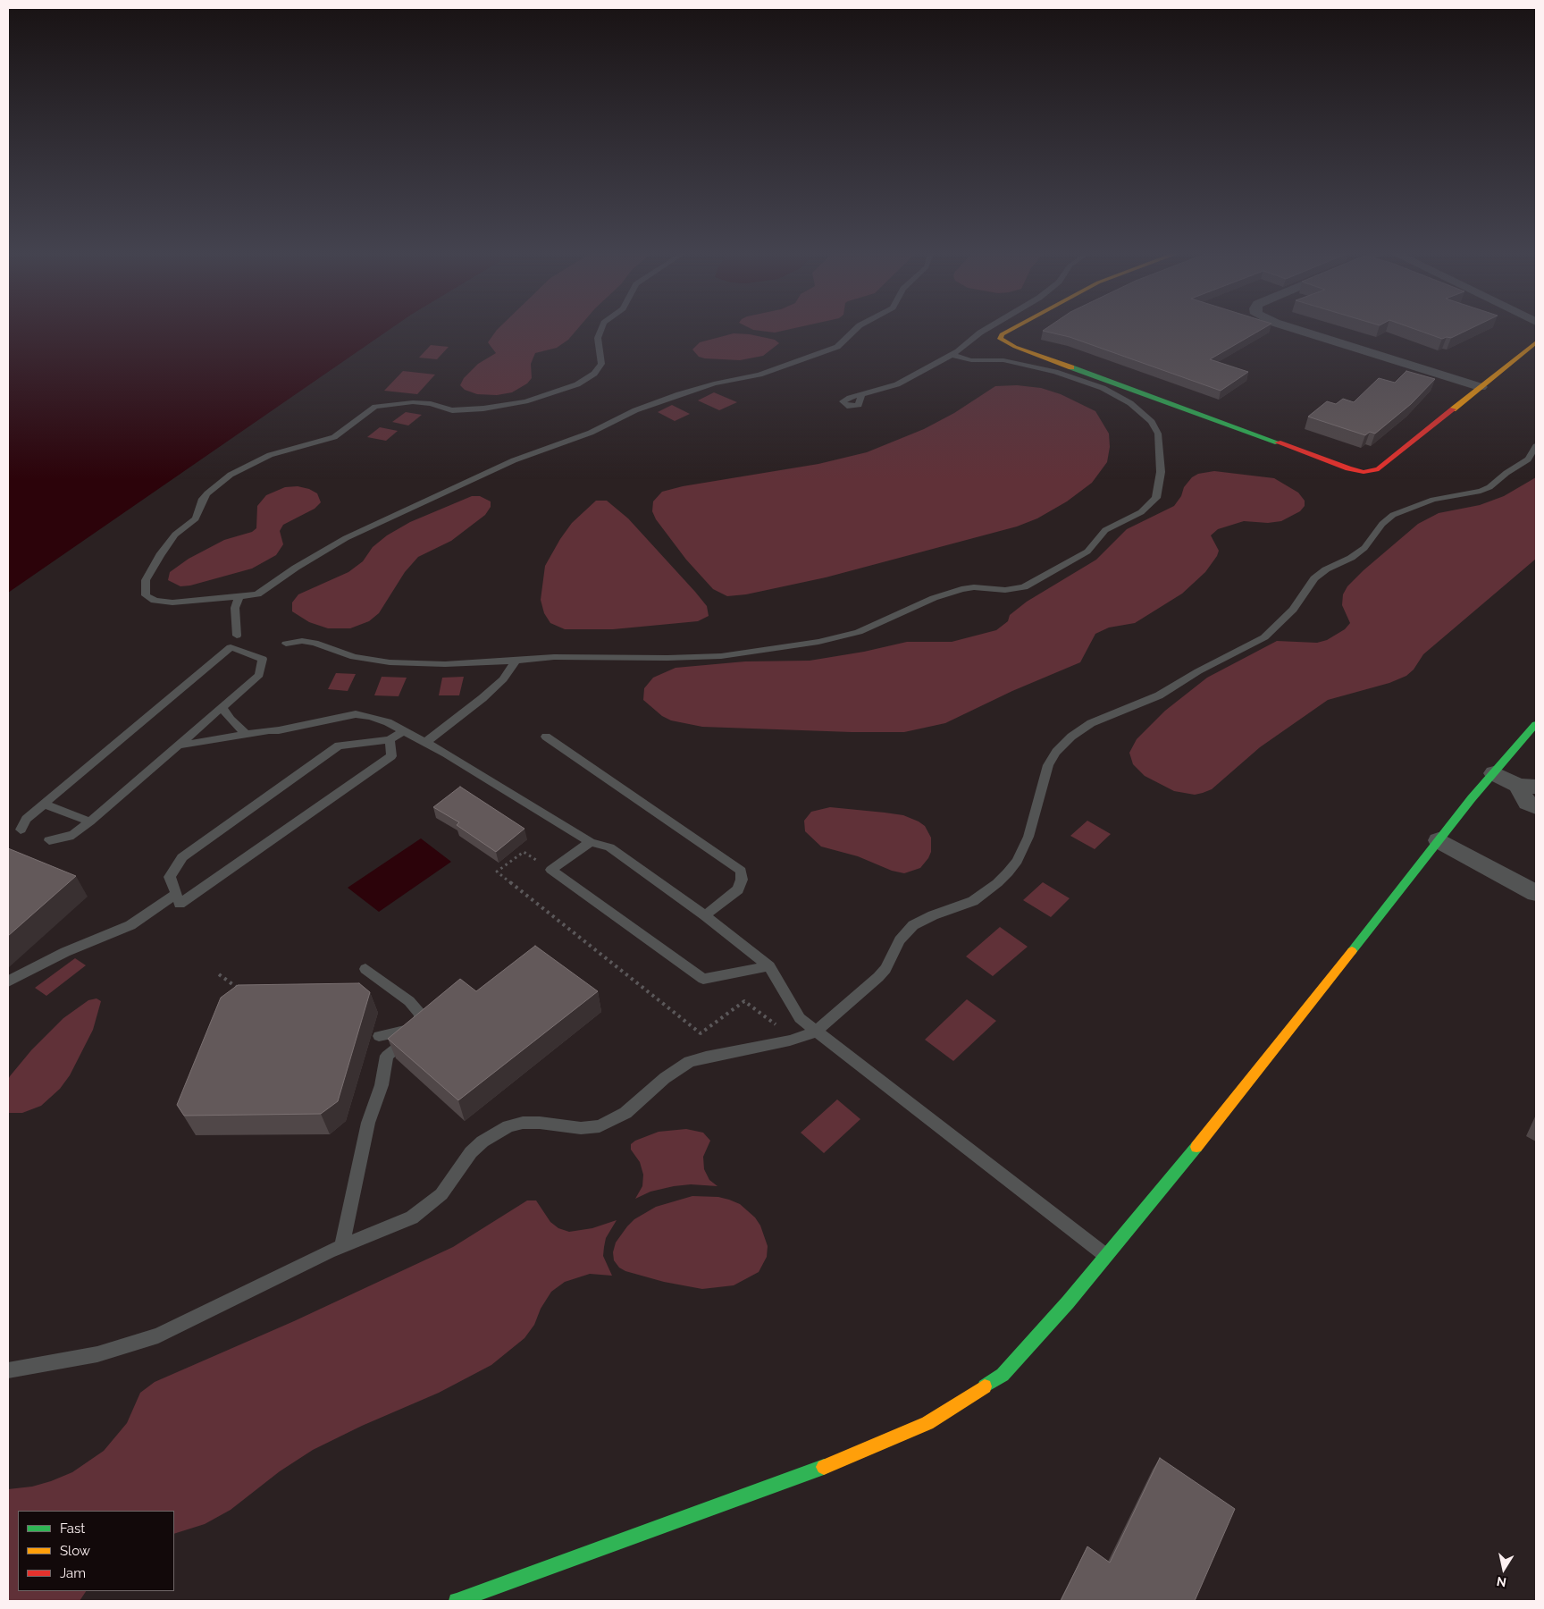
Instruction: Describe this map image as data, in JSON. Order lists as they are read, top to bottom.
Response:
{
  "legend": ["Fast", "Slow", "Jam"],
  "north": "bottom"
}
